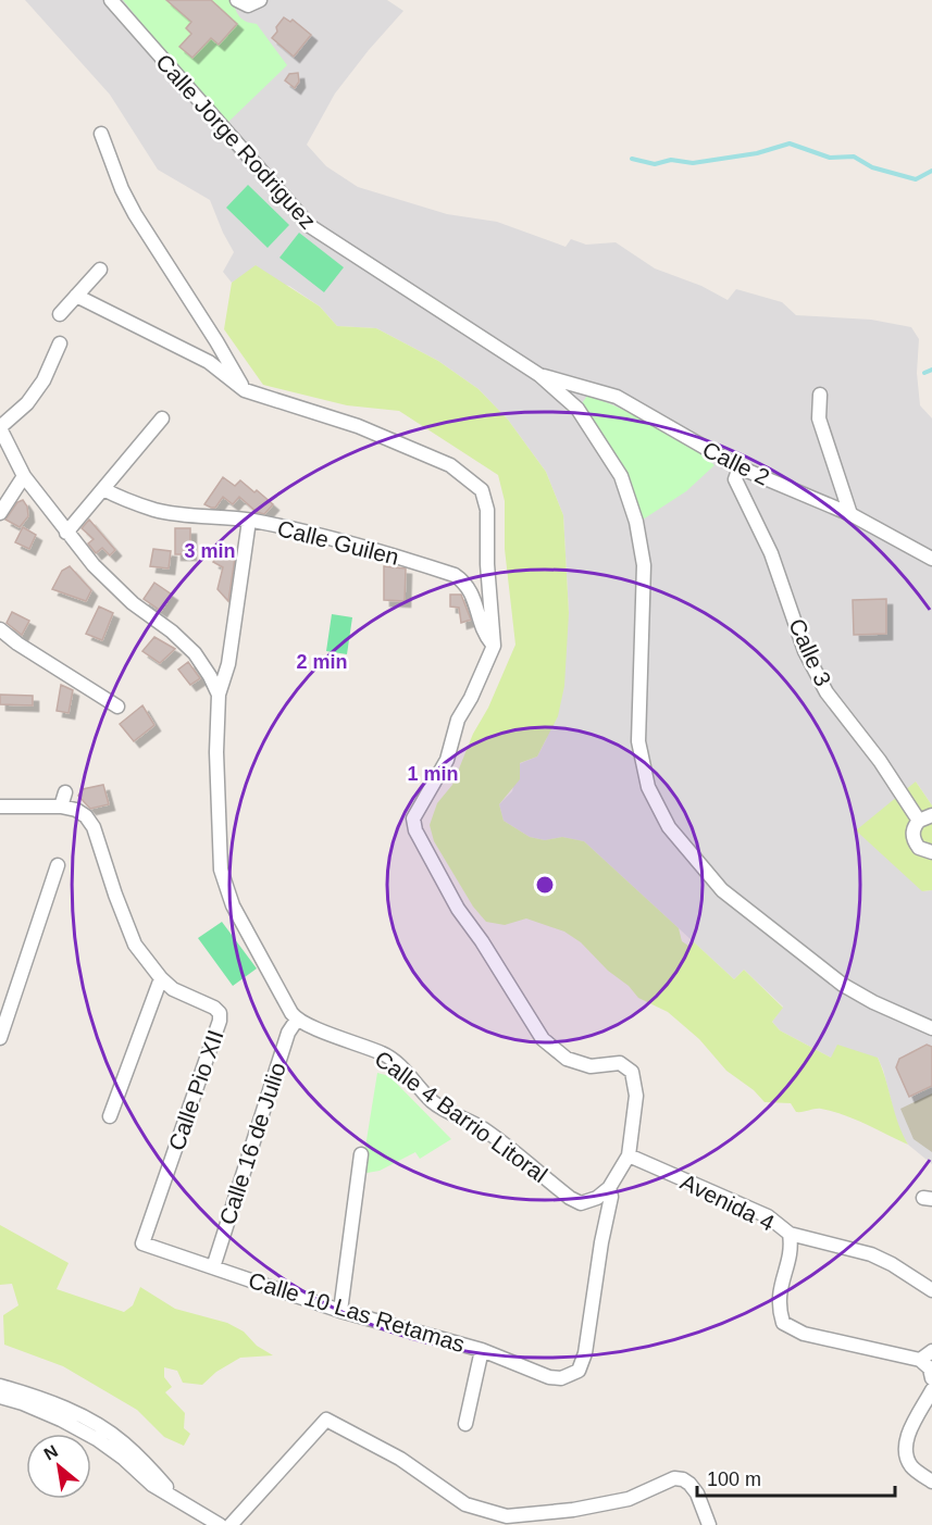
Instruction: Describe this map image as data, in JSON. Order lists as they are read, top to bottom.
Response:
{
  "streets": {
    "street": [
      "Calle Jorge Rodriguez",
      "Calle 2",
      "Calle Guilen",
      "Calle 3",
      "Calle Pio XII",
      "Calle 4 Barrio Litoral",
      "Calle 16 de Julio",
      "Avenida 4",
      "Calle 10 Las Retamas"
    ]
  },
  "crossings": [
    ["Calle Jorge Rodriguez", "Calle 2"],
    ["Calle 2", "Calle 3"],
    ["Calle Pio XII", "Calle 10 Las Retamas"],
    ["Calle 4 Barrio Litoral", "Calle 16 de Julio"],
    ["Calle 4 Barrio Litoral", "Calle 10 Las Retamas"],
    ["Calle 16 de Julio", "Calle 10 Las Retamas"]
  ],
  "scale_bar": "100 m",
  "north": "top left",
  "rings": ["3 min", "2 min", "1 min"]
}
